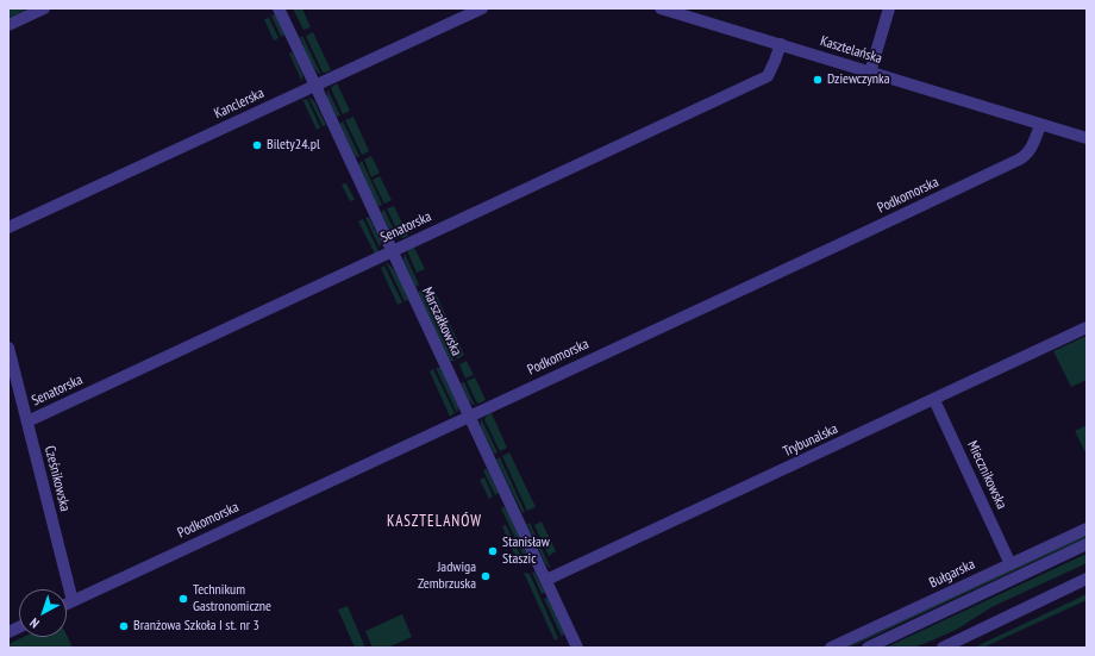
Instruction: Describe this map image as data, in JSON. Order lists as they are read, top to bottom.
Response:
{
  "streets": {
    "street": [
      "Kasztelańska",
      "Kanclerska",
      "Podkomorska",
      "Senatorska",
      "Marszałkowska",
      "Trybunalska",
      "Miecznikowska",
      "Cześnikowska",
      "Bułgarska"
    ]
  },
  "crossings": [
    ["Kasztelańska", "Podkomorska"],
    ["Kasztelańska", "Senatorska"],
    ["Kanclerska", "Marszałkowska"],
    ["Podkomorska", "Marszałkowska"],
    ["Podkomorska", "Cześnikowska"],
    ["Senatorska", "Marszałkowska"],
    ["Senatorska", "Cześnikowska"],
    ["Marszałkowska", "Trybunalska"],
    ["Trybunalska", "Miecznikowska"],
    ["Miecznikowska", "Bułgarska"]
  ],
  "districts": ["KASZTELANÓW"],
  "places": [
    "Dziewczynka",
    "Bilety24.pl",
    "Stanisław Staszic",
    "Jadwiga Zembrzuska",
    "Technikum Gastronomiczne",
    "Branżowa Szkoła I st. nr 3"
  ],
  "north": "bottom left"
}
